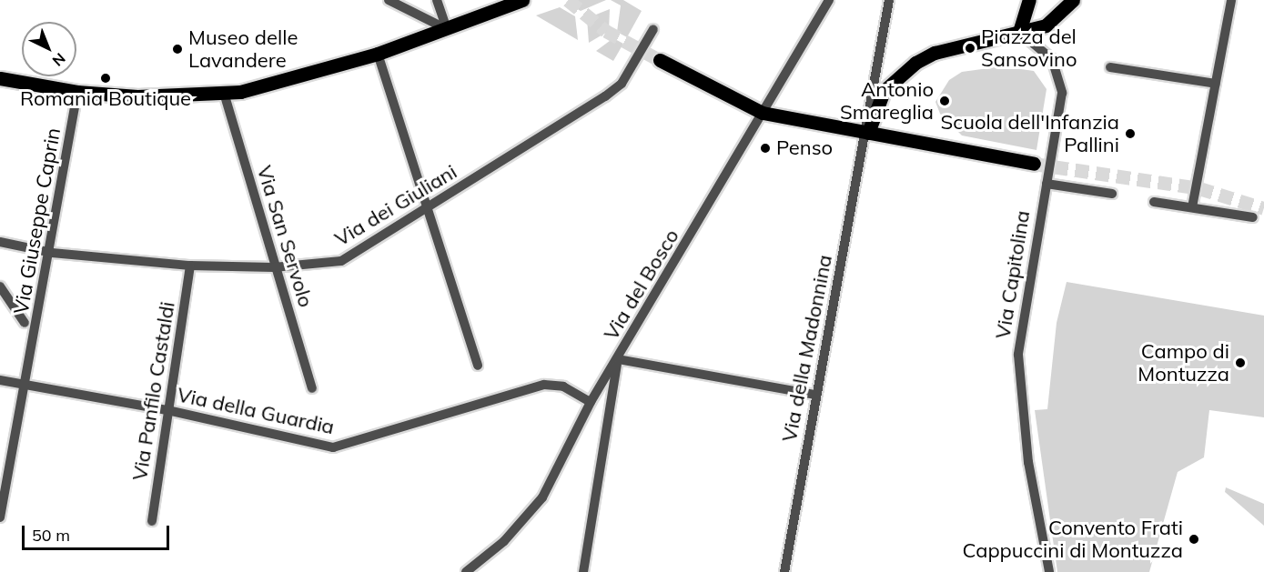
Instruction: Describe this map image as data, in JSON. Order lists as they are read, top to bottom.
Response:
{
  "streets": {
    "street": [
      "Via dei Giuliani",
      "Via Giuseppe Caprin",
      "Via San Servolo",
      "Via Capitolina",
      "Via del Bosco",
      "Via della Madonnina",
      "Via Panfilo Castaldi",
      "Via della Guardia"
    ]
  },
  "crossings": [
    ["Via dei Giuliani", "Via Giuseppe Caprin"],
    ["Via dei Giuliani", "Via San Servolo"],
    ["Via dei Giuliani", "Via Panfilo Castaldi"],
    ["Via Giuseppe Caprin", "Via della Guardia"],
    ["Via del Bosco", "Via della Guardia"],
    ["Via Panfilo Castaldi", "Via della Guardia"]
  ],
  "places": [
    "Piazza del Sansovino",
    "Museo delle Lavandere",
    "Romania Boutique",
    "Antonio Smareglia",
    "Scuola dell'Infanzia Pallini",
    "Penso",
    "Campo di Montuzza",
    "Convento Frati Cappuccini di Montuzza"
  ],
  "scale_bar": "50 m",
  "north": "bottom right"
}
